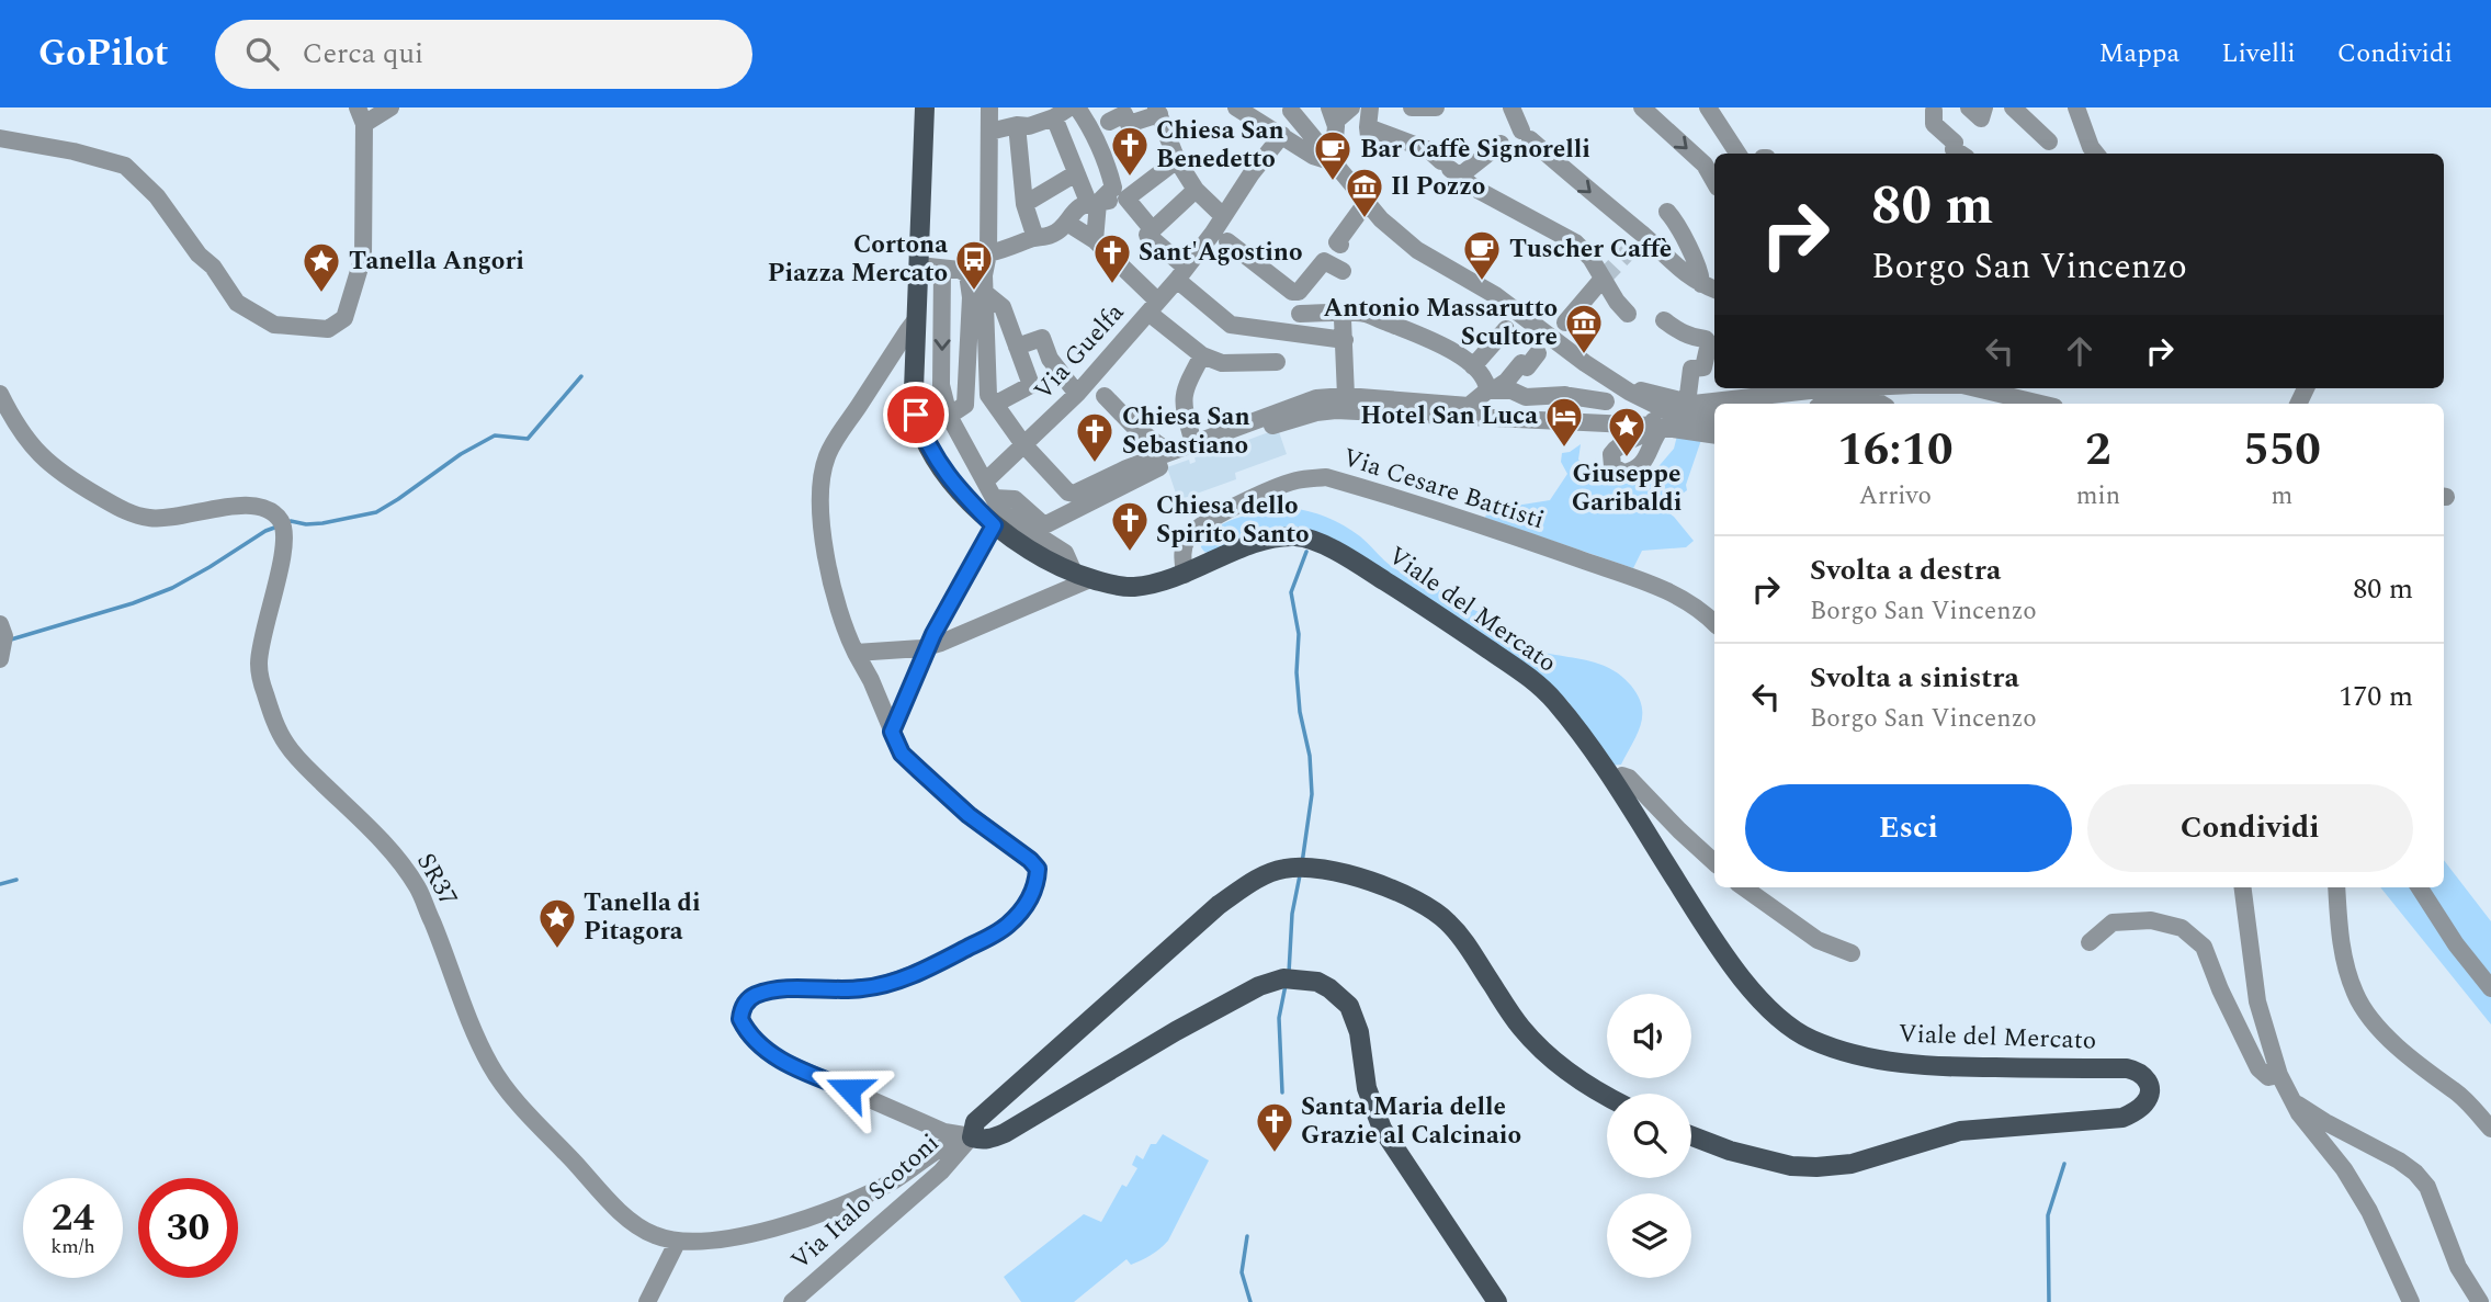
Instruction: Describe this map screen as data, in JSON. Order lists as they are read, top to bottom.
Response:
{
  "streets": {
    "main road": ["Viale del Mercato"],
    "street": [
      "Via Guelfa",
      "Via Cesare Battisti",
      "SR37",
      "Via Italo Scotoni"
    ]
  },
  "crossings": [
    ["Via Cesare Battisti", "Viale del Mercato"],
    ["SR37", "Via Italo Scotoni"]
  ],
  "places": {
    "church": [
      "Chiesa San Benedetto",
      "Sant'Agostino",
      "Chiesa San Sebastiano",
      "Chiesa dello Spirito Santo",
      "Santa Maria delle Grazie al Calcinaio"
    ],
    "cafe": ["Bar Caffè Signorelli", "Tuscher Caffè"],
    "museum": ["Il Pozzo", "Antonio Massarutto Scultore"],
    "bus stop": ["Cortona Piazza Mercato"],
    "place": ["Tanella Angori", "Giuseppe Garibaldi", "Tanella di Pitagora"],
    "hotel": ["Hotel San Luca"]
  },
  "page": {
    "header": "GoPilot",
    "search": "Cerca qui",
    "nav": ["Mappa", "Livelli", "Condividi"],
    "turn": ["80 m", "Borgo San Vincenzo"],
    "eta": [
      "16:10",
      "Arrivo",
      "2",
      "min",
      "550",
      "m"
    ],
    "list": [
      {
        "name": "Svolta a destra",
        "note": "Borgo San Vincenzo",
        "value": "80 m"
      },
      {
        "name": "Svolta a sinistra",
        "note": "Borgo San Vincenzo",
        "value": "170 m"
      }
    ],
    "buttons": ["Esci", "Condividi"],
    "speed": "24 km/h",
    "limit": "30"
  }
}
